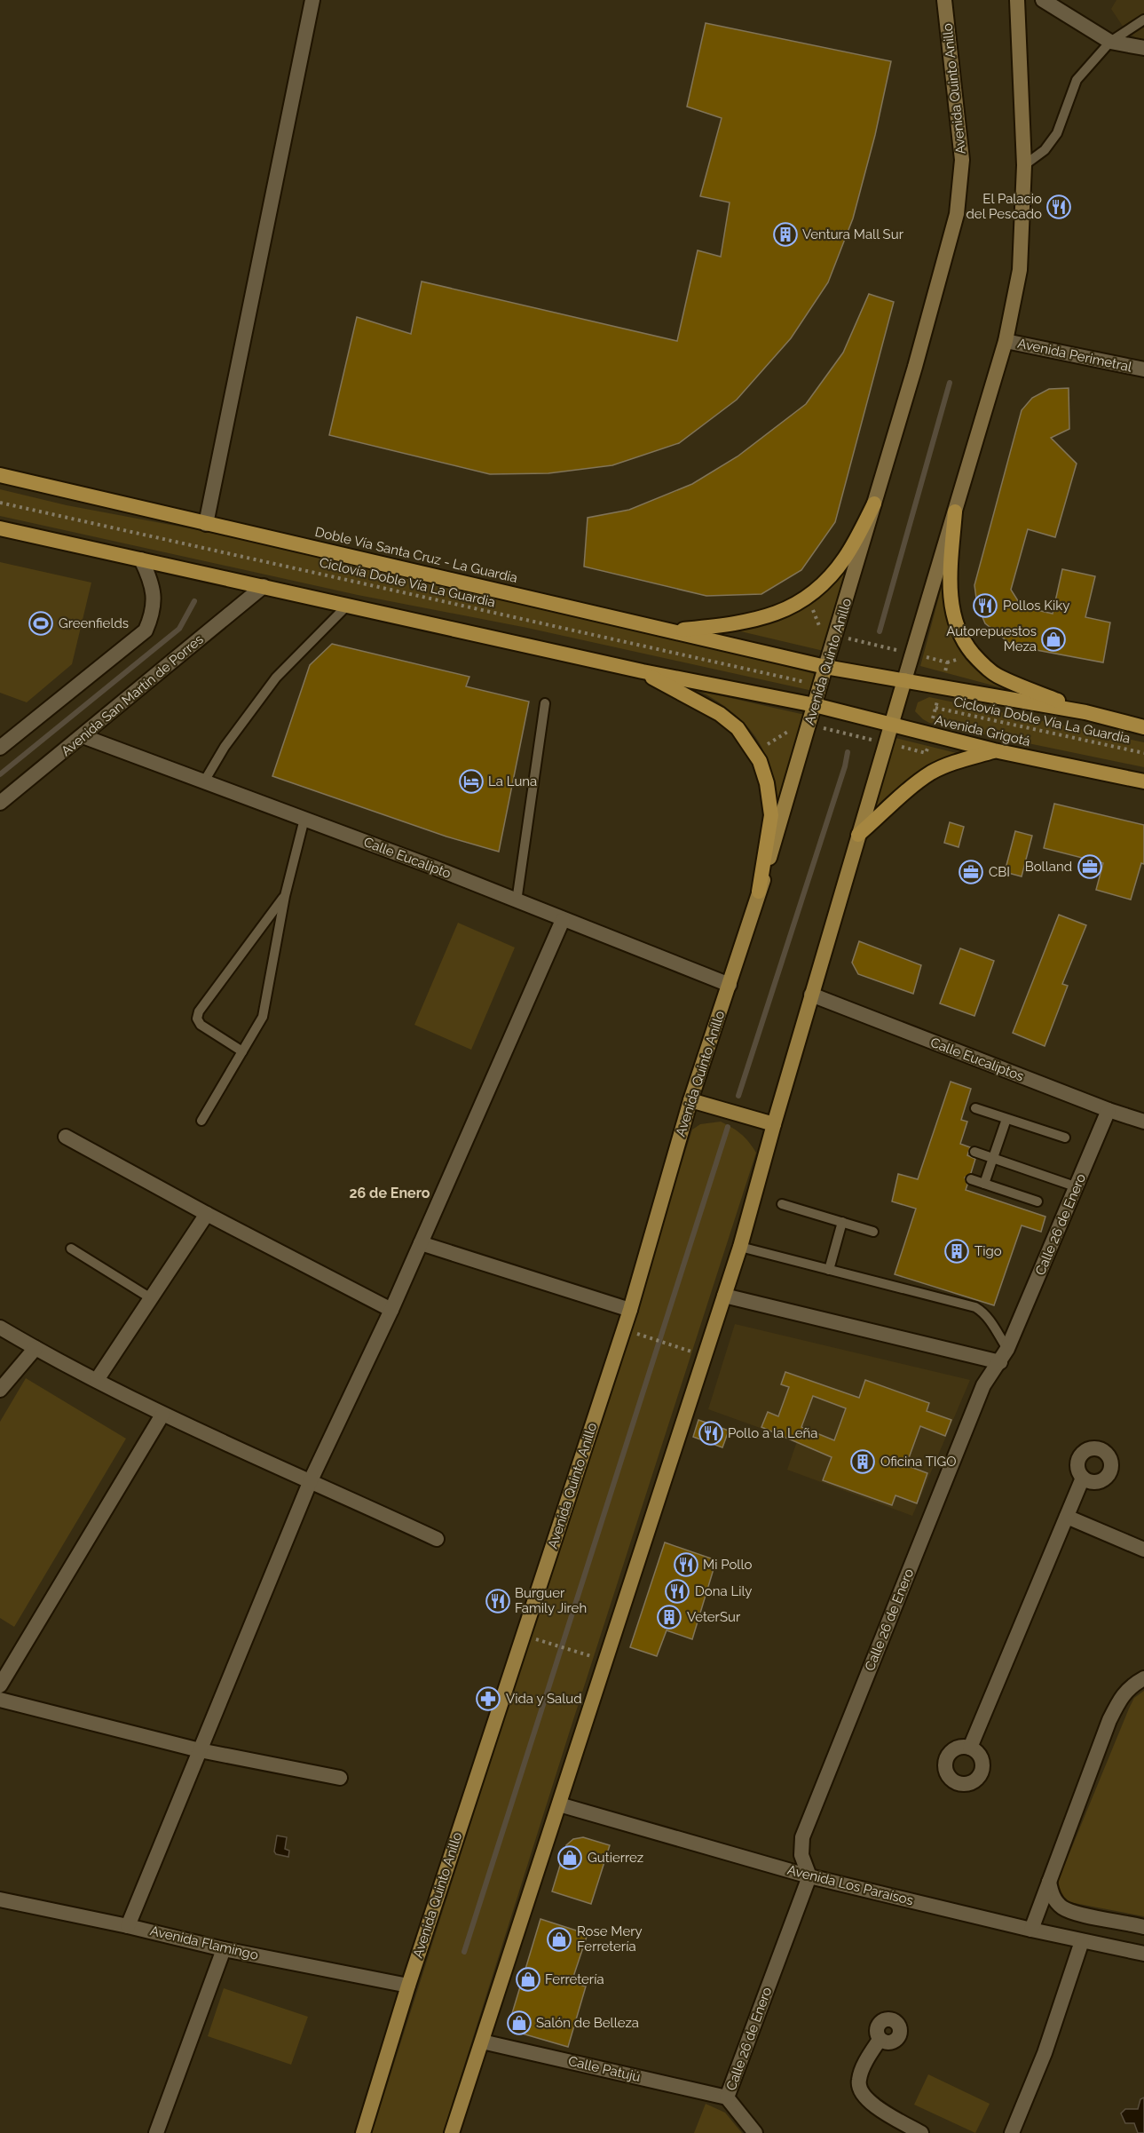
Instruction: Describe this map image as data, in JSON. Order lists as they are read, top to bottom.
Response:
{
  "streets": {
    "highway": ["Doble Vía Santa Cruz - La Guardia", "Avenida Grigotá"],
    "main road": ["Avenida Quinto Anillo"],
    "street": [
      "Avenida Perimetral",
      "Avenida San Martín de Porres",
      "Calle Eucalipto",
      "Calle Eucaliptos",
      "Calle 26 de Enero",
      "Avenida Los Paraísos",
      "Avenida Flamingo",
      "Calle Patujú"
    ],
    "path": ["Ciclovía Doble Vía La Guardia"]
  },
  "crossings": [
    ["Avenida Quinto Anillo", "Doble Vía Santa Cruz - La Guardia"],
    ["Avenida Quinto Anillo", "Avenida Grigotá"],
    ["Avenida Quinto Anillo", "Calle Eucalipto"],
    ["Avenida Quinto Anillo", "Avenida Flamingo"],
    ["Avenida San Martín de Porres", "Calle Eucalipto"],
    ["Calle Eucaliptos", "Calle 26 de Enero"],
    ["Calle 26 de Enero", "Avenida Los Paraísos"],
    ["Calle 26 de Enero", "Calle Patujú"]
  ],
  "districts": ["26 de Enero"],
  "places": {
    "restaurant": [
      "El Palacio del Pescado",
      "Pollos Kiky",
      "Pollo a la Leña",
      "Mi Pollo",
      "Dona Lily",
      "Burguer Family Jireh"
    ],
    "building": [
      "Ventura Mall Sur",
      "Tigo",
      "Oficina TIGO",
      "VeterSur"
    ],
    "sports": ["Greenfields"],
    "shop": [
      "Autorepuestos Meza",
      "Gutierrez",
      "Rose Mery Ferretería",
      "Ferretería",
      "Salón de Belleza"
    ],
    "hotel": ["La Luna"],
    "office": ["Bolland", "CBI"],
    "pharmacy": ["Vida y Salud"]
  }
}
